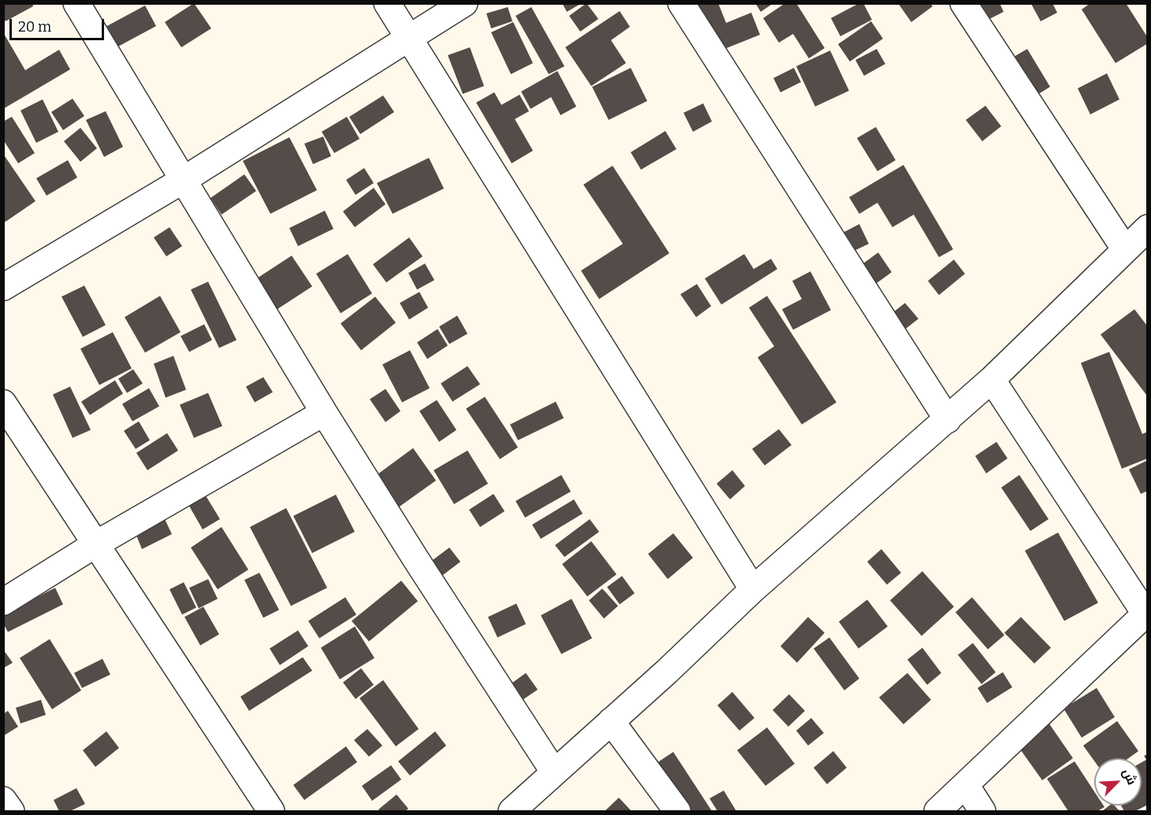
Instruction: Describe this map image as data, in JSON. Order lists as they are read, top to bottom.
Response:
{
  "scale_bar": "20 m",
  "north": "top right"
}
